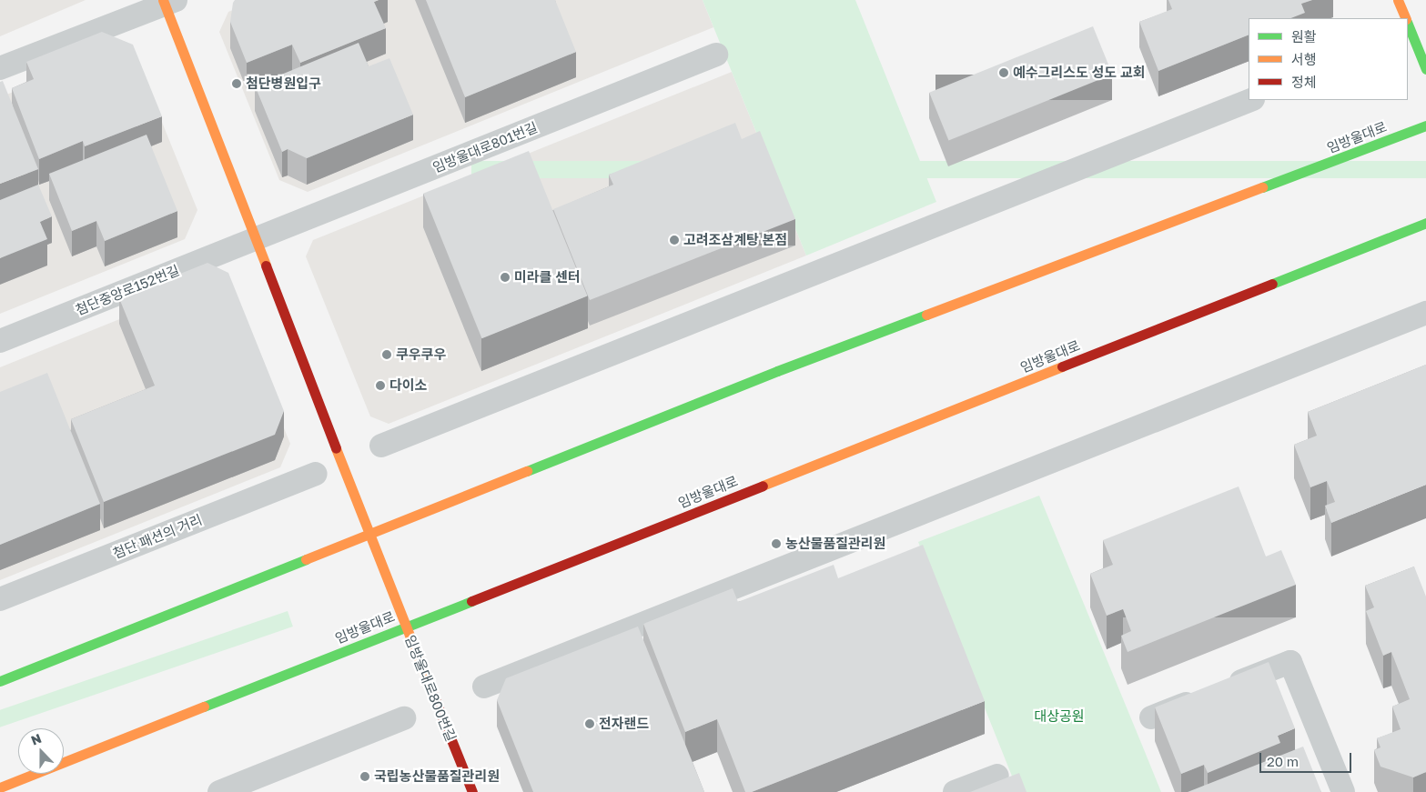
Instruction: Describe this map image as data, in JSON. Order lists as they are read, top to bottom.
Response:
{
  "streets": {
    "main road": ["임방울대로", "임방울대로800번길"],
    "street": ["임방울대로801번길", "첨단중앙로152번길", "첨단 패션의 거리"]
  },
  "crossings": [
    ["임방울대로", "임방울대로800번길"],
    ["임방울대로801번길", "첨단중앙로152번길"]
  ],
  "parks": ["대상공원"],
  "places": [
    "예수그리스도 성도 교회",
    "첨단병원입구",
    "고려조삼계탕 본점",
    "미라클 센터",
    "쿠우쿠우",
    "다이소",
    "농산물품질관리원",
    "전자랜드",
    "국립농산물품질관리원"
  ],
  "legend": ["원활", "서행", "정체"],
  "scale_bar": "20 m",
  "north": "top"
}
